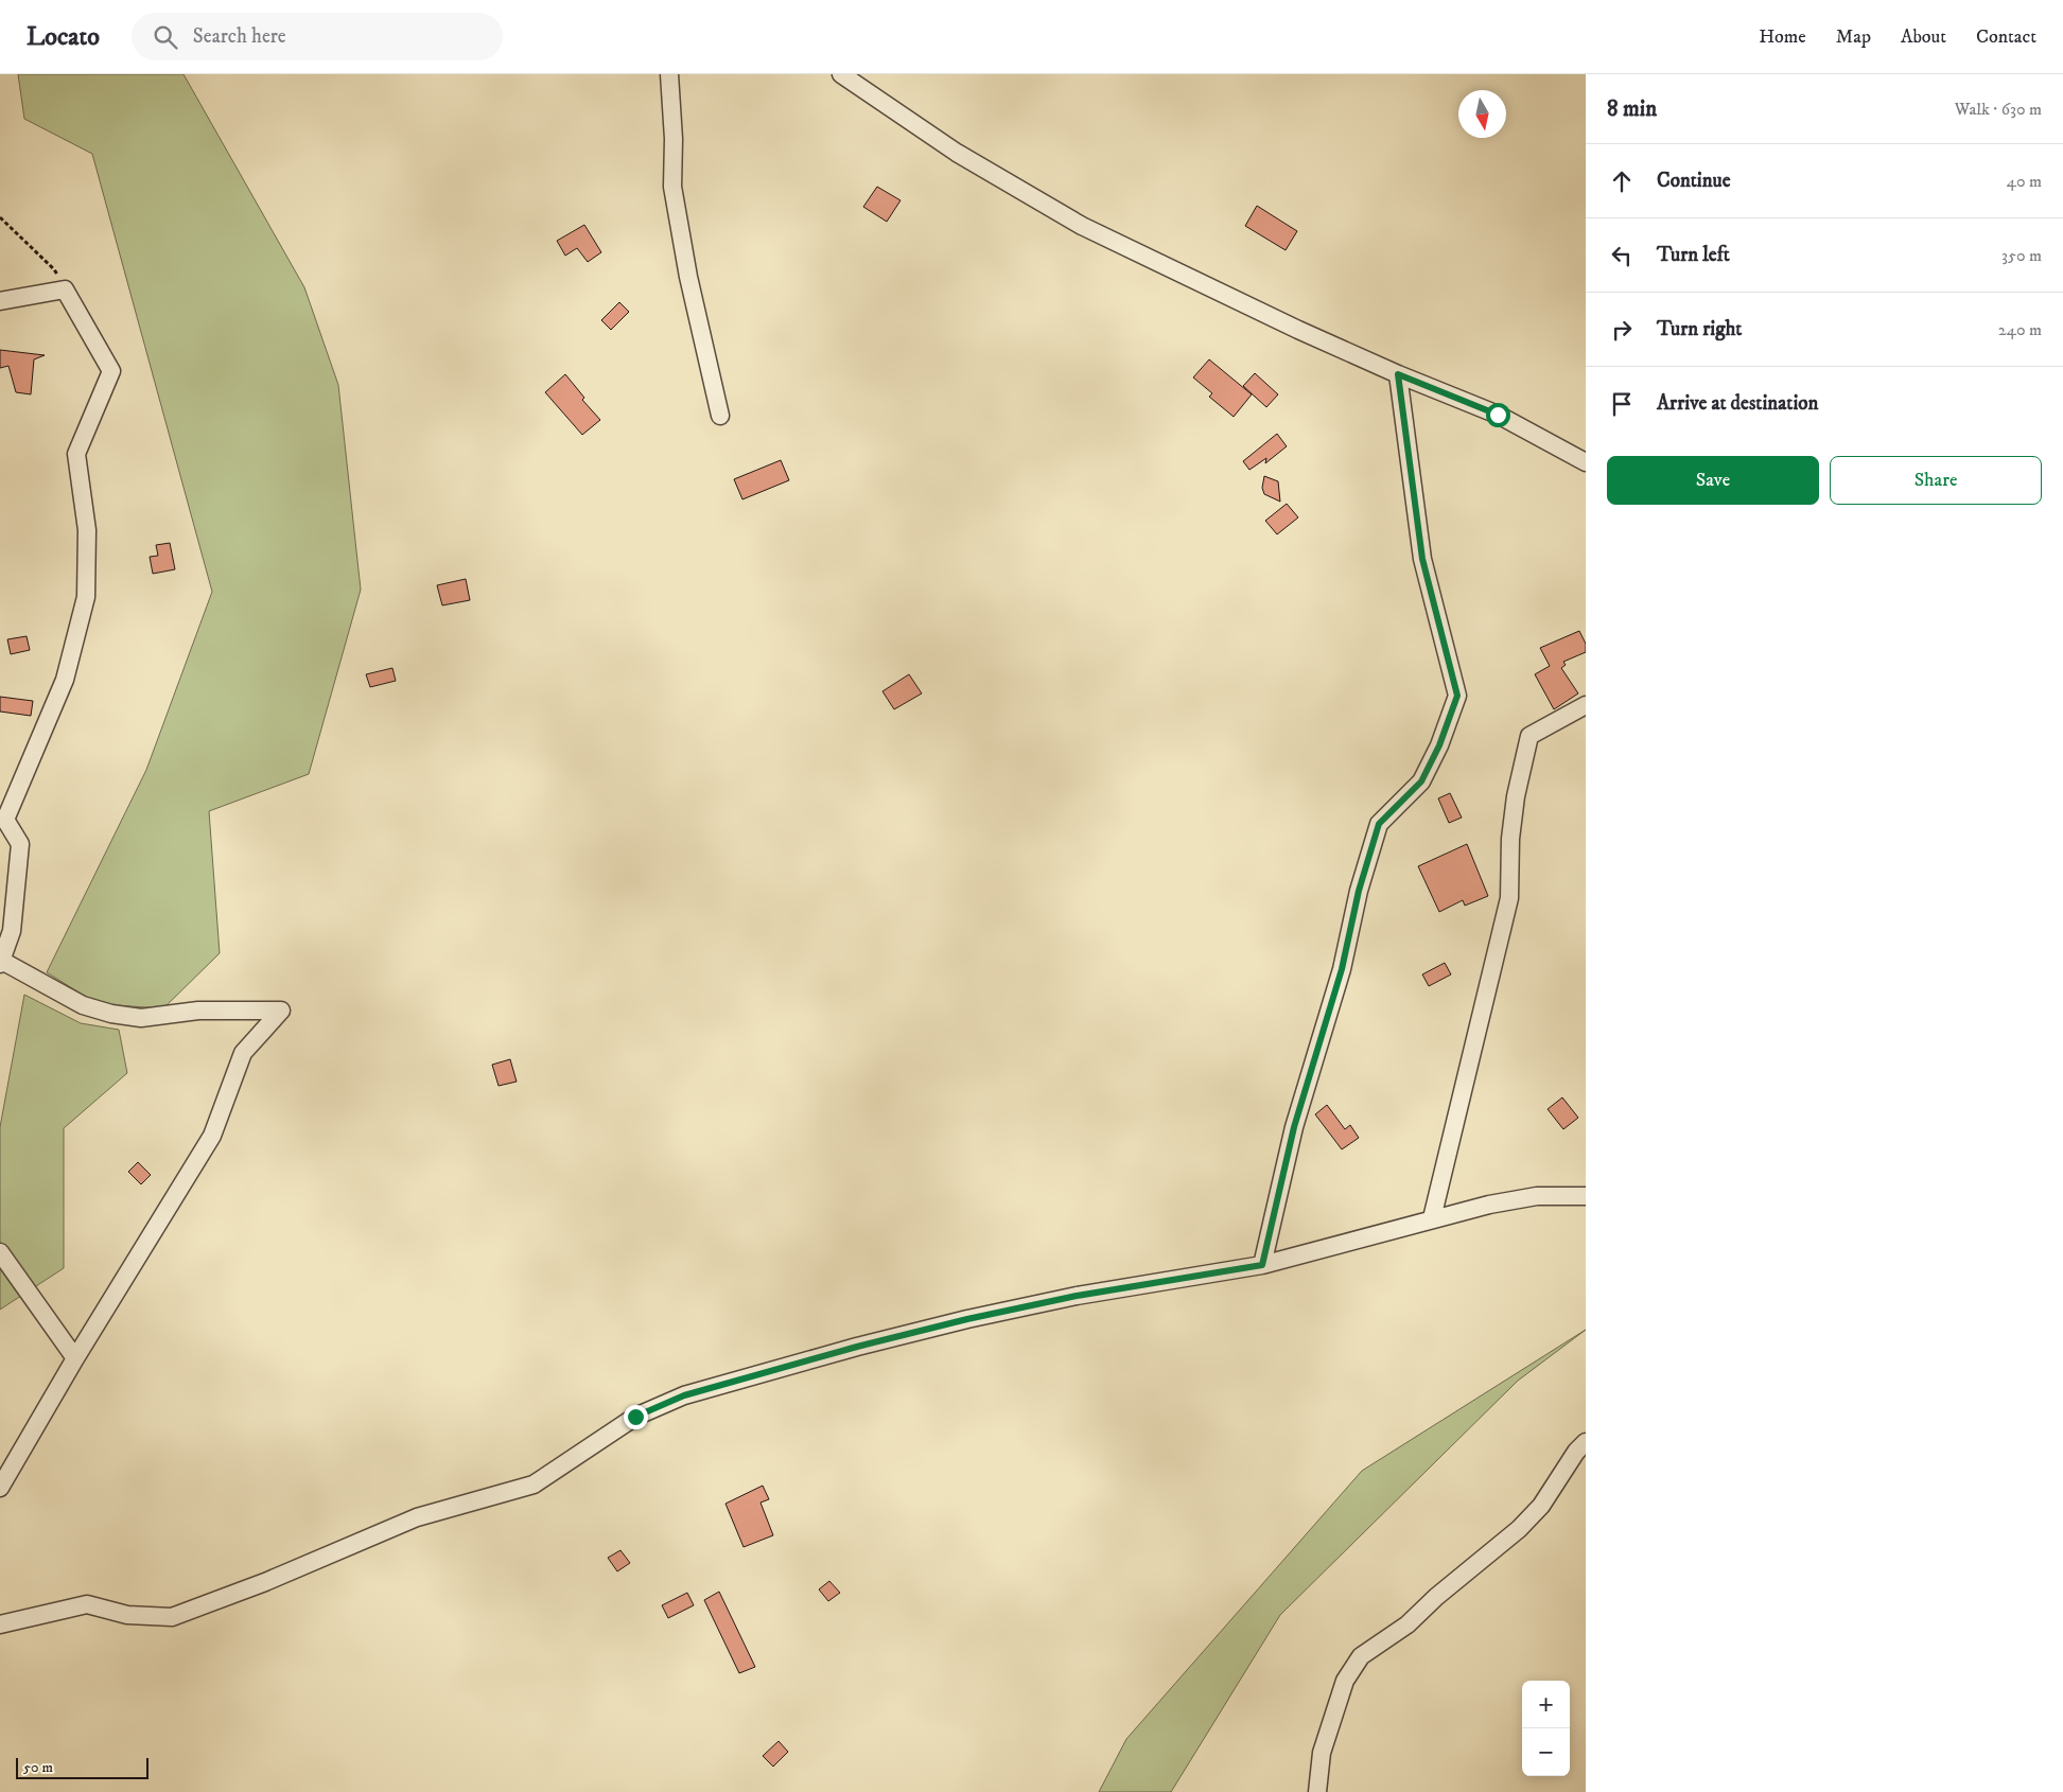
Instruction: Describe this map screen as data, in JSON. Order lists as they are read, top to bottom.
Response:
{
  "scale_bar": "50 m",
  "north": "bottom",
  "page": {
    "header": "Locato",
    "search": "Search here",
    "nav": [
      "Home",
      "Map",
      "About",
      "Contact"
    ],
    "heading": ["8 min", "Walk · 630 m"],
    "list": [
      ["Continue", "40 m"],
      ["Turn left", "350 m"],
      ["Turn right", "240 m"],
      "Arrive at destination"
    ],
    "buttons": ["Save", "Share"],
    "map_buttons": ["+", "−"],
    "scale": "50 m"
  }
}
